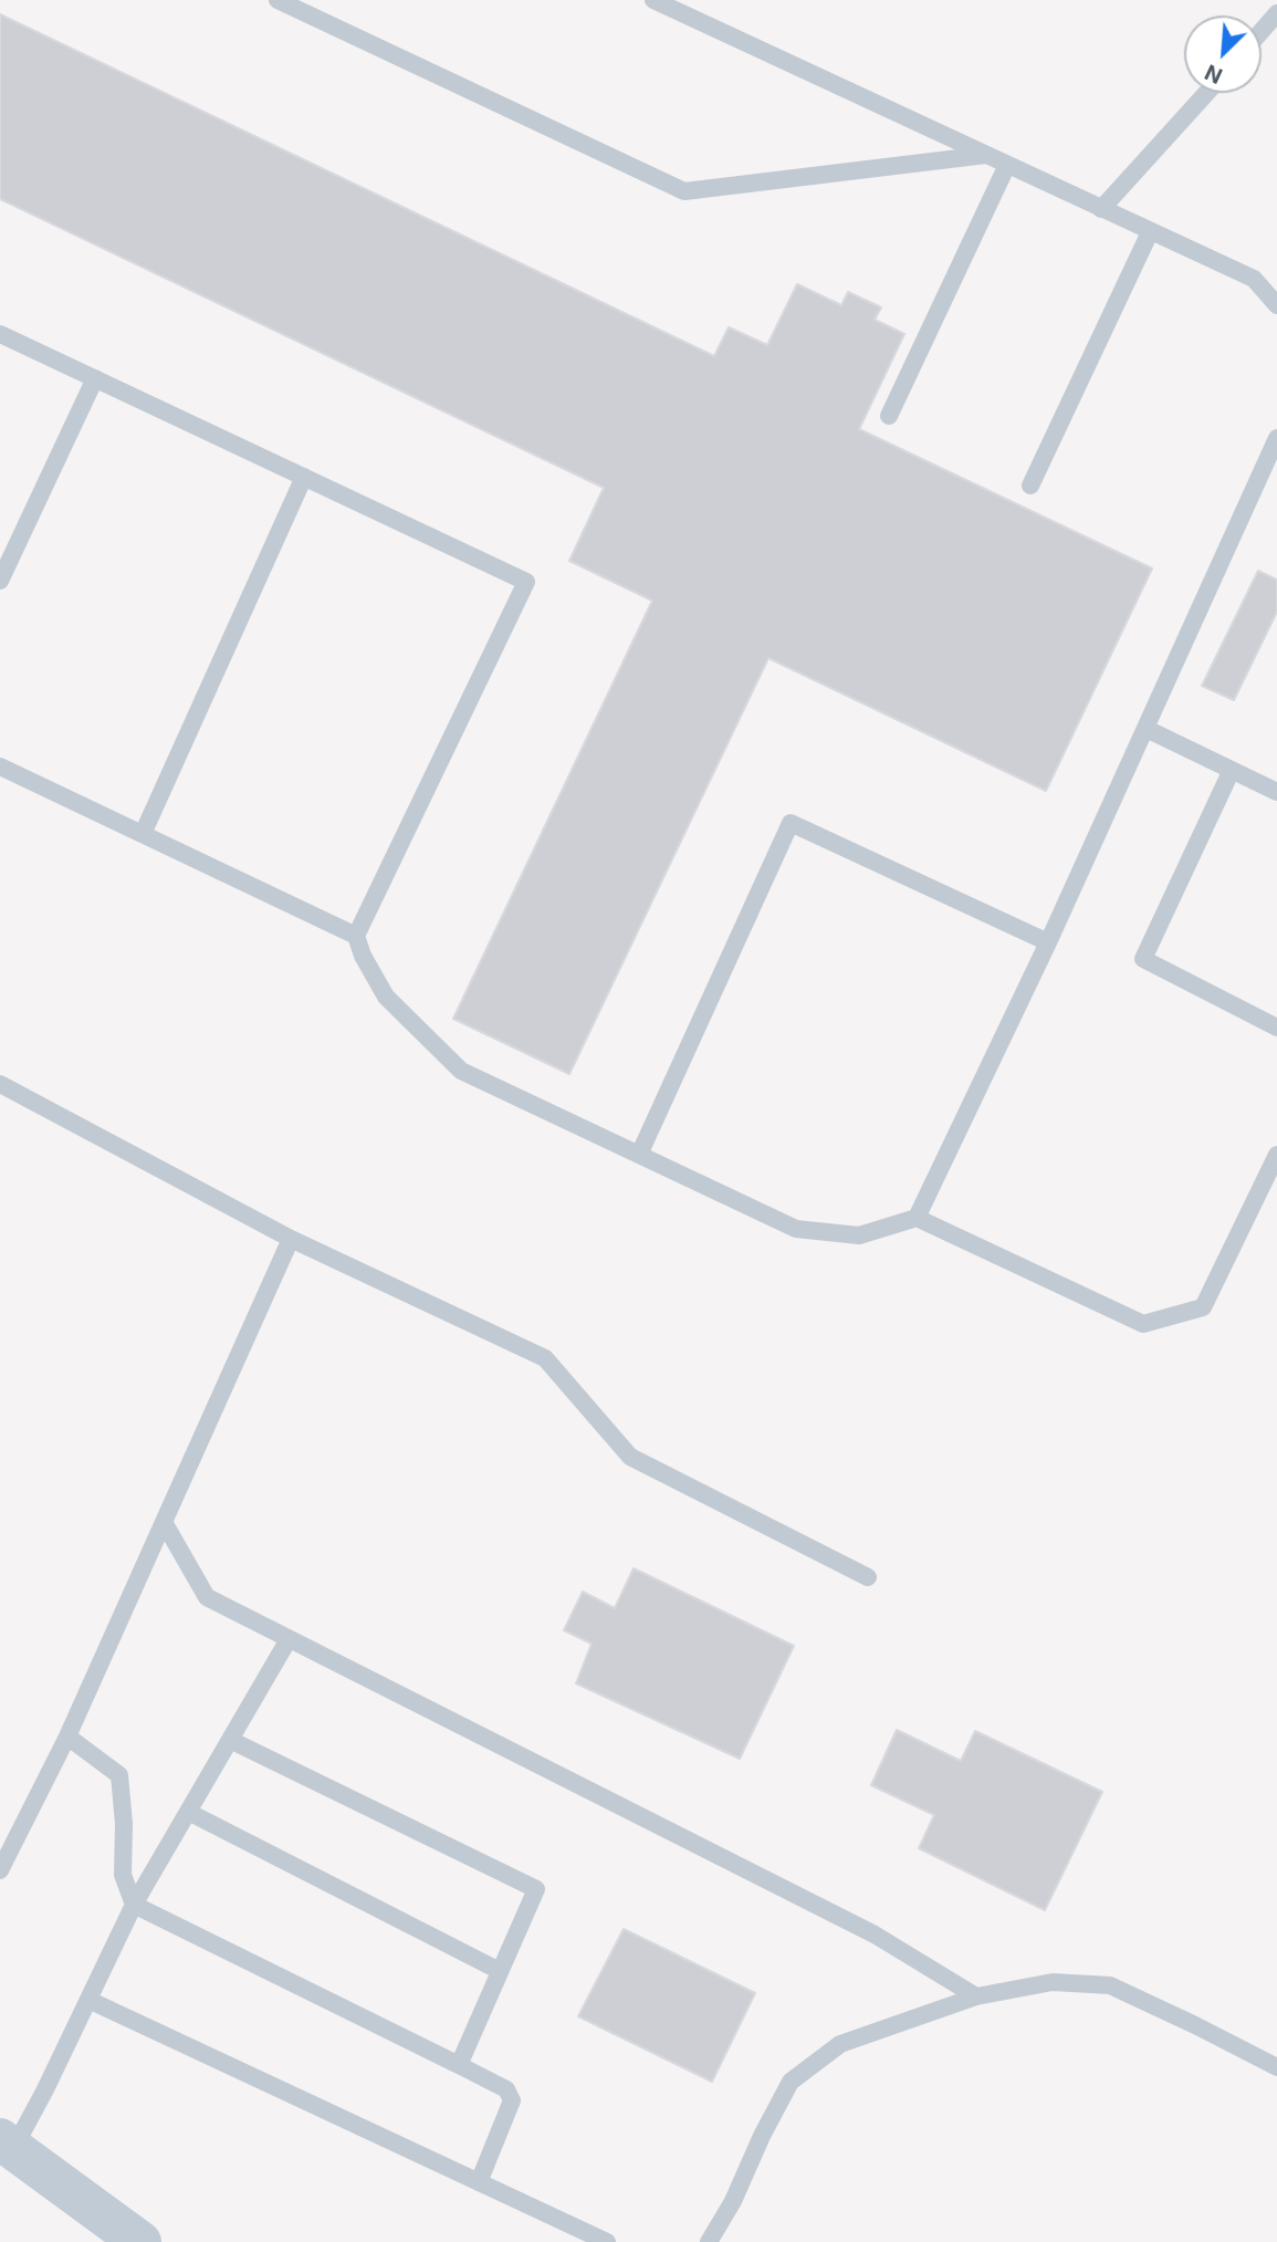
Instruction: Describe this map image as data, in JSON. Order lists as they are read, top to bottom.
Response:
{
  "north": "bottom left"
}
